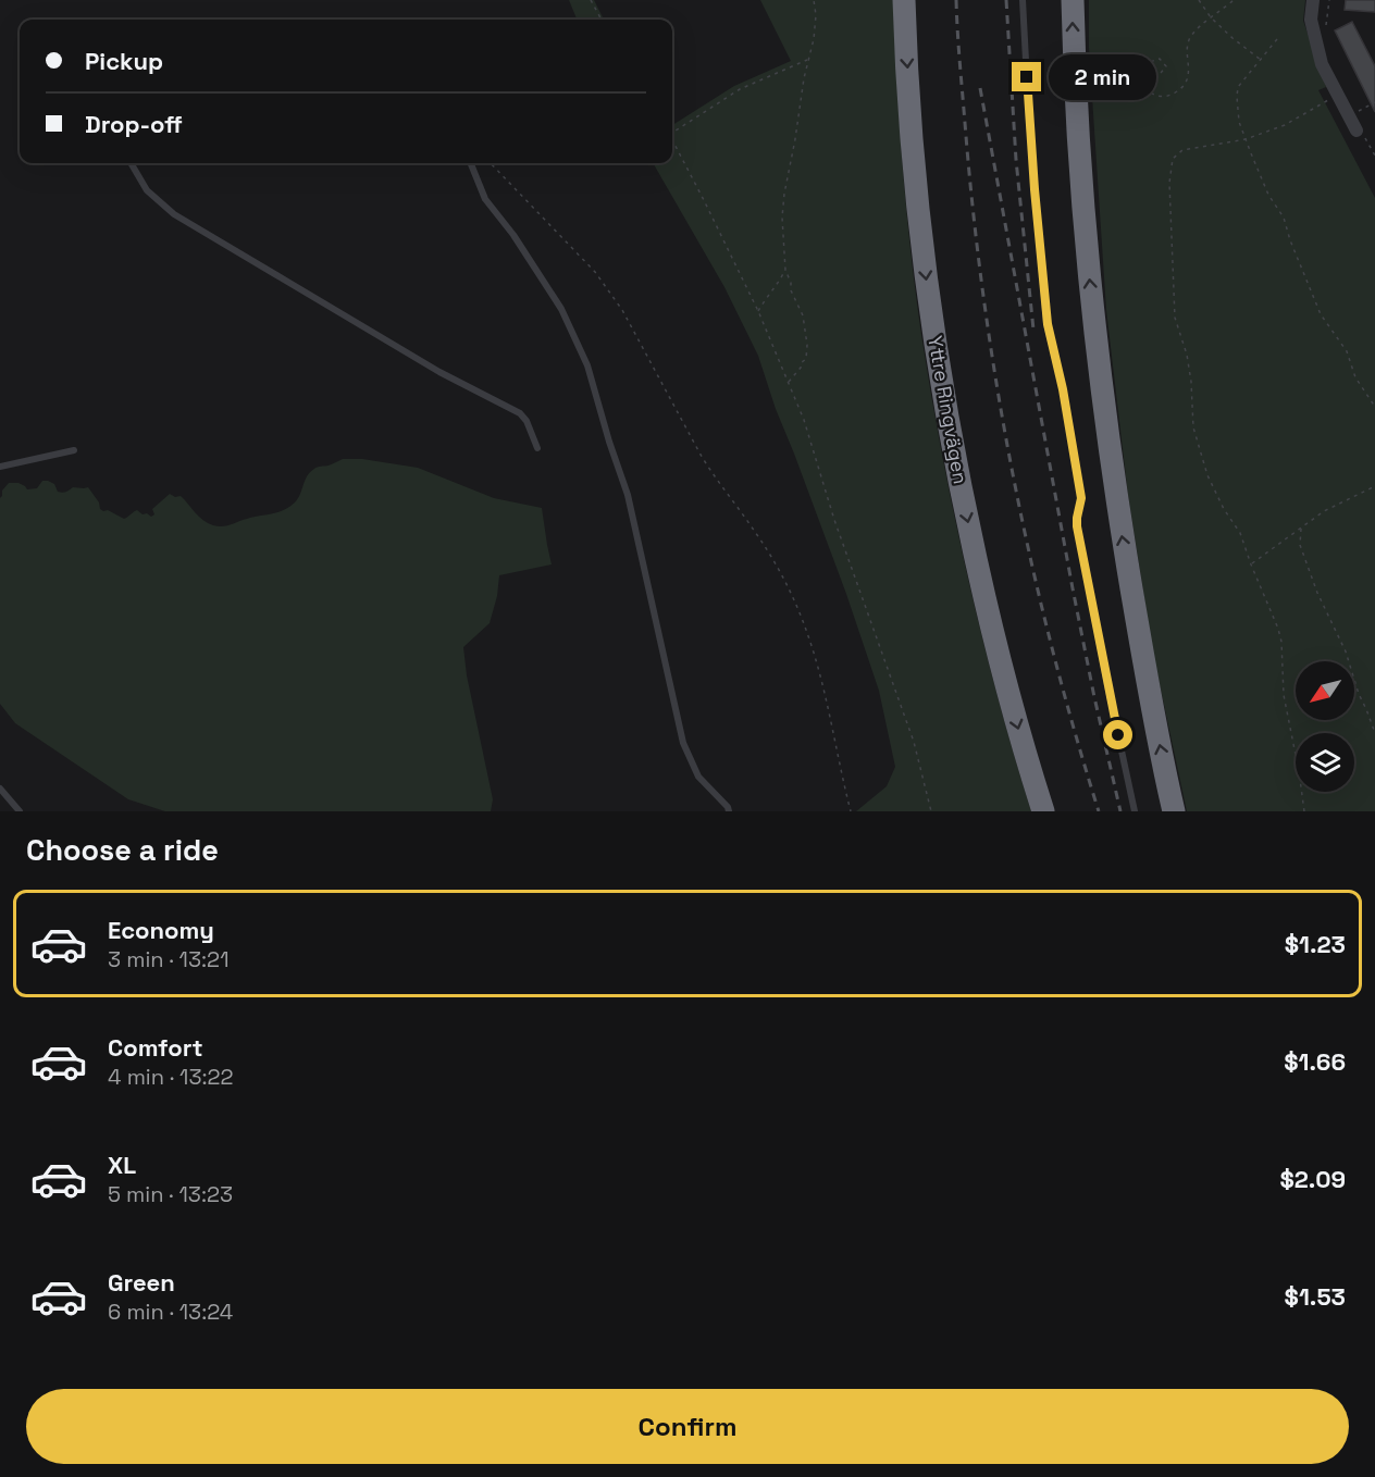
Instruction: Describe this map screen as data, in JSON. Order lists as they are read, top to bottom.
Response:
{
  "streets": {
    "highway": ["Yttre Ringvägen"]
  },
  "north": "bottom left",
  "page": {
    "banner": ["Pickup", "Drop-off"],
    "bubble": "2 min",
    "heading": "Choose a ride",
    "list": [
      {
        "name": "Economy",
        "note": "3 min · 13:21",
        "value": "$1.23"
      },
      {
        "name": "Comfort",
        "note": "4 min · 13:22",
        "value": "$1.66"
      },
      {
        "name": "XL",
        "note": "5 min · 13:23",
        "value": "$2.09"
      },
      {
        "name": "Green",
        "note": "6 min · 13:24",
        "value": "$1.53"
      }
    ],
    "buttons": "Confirm"
  }
}
